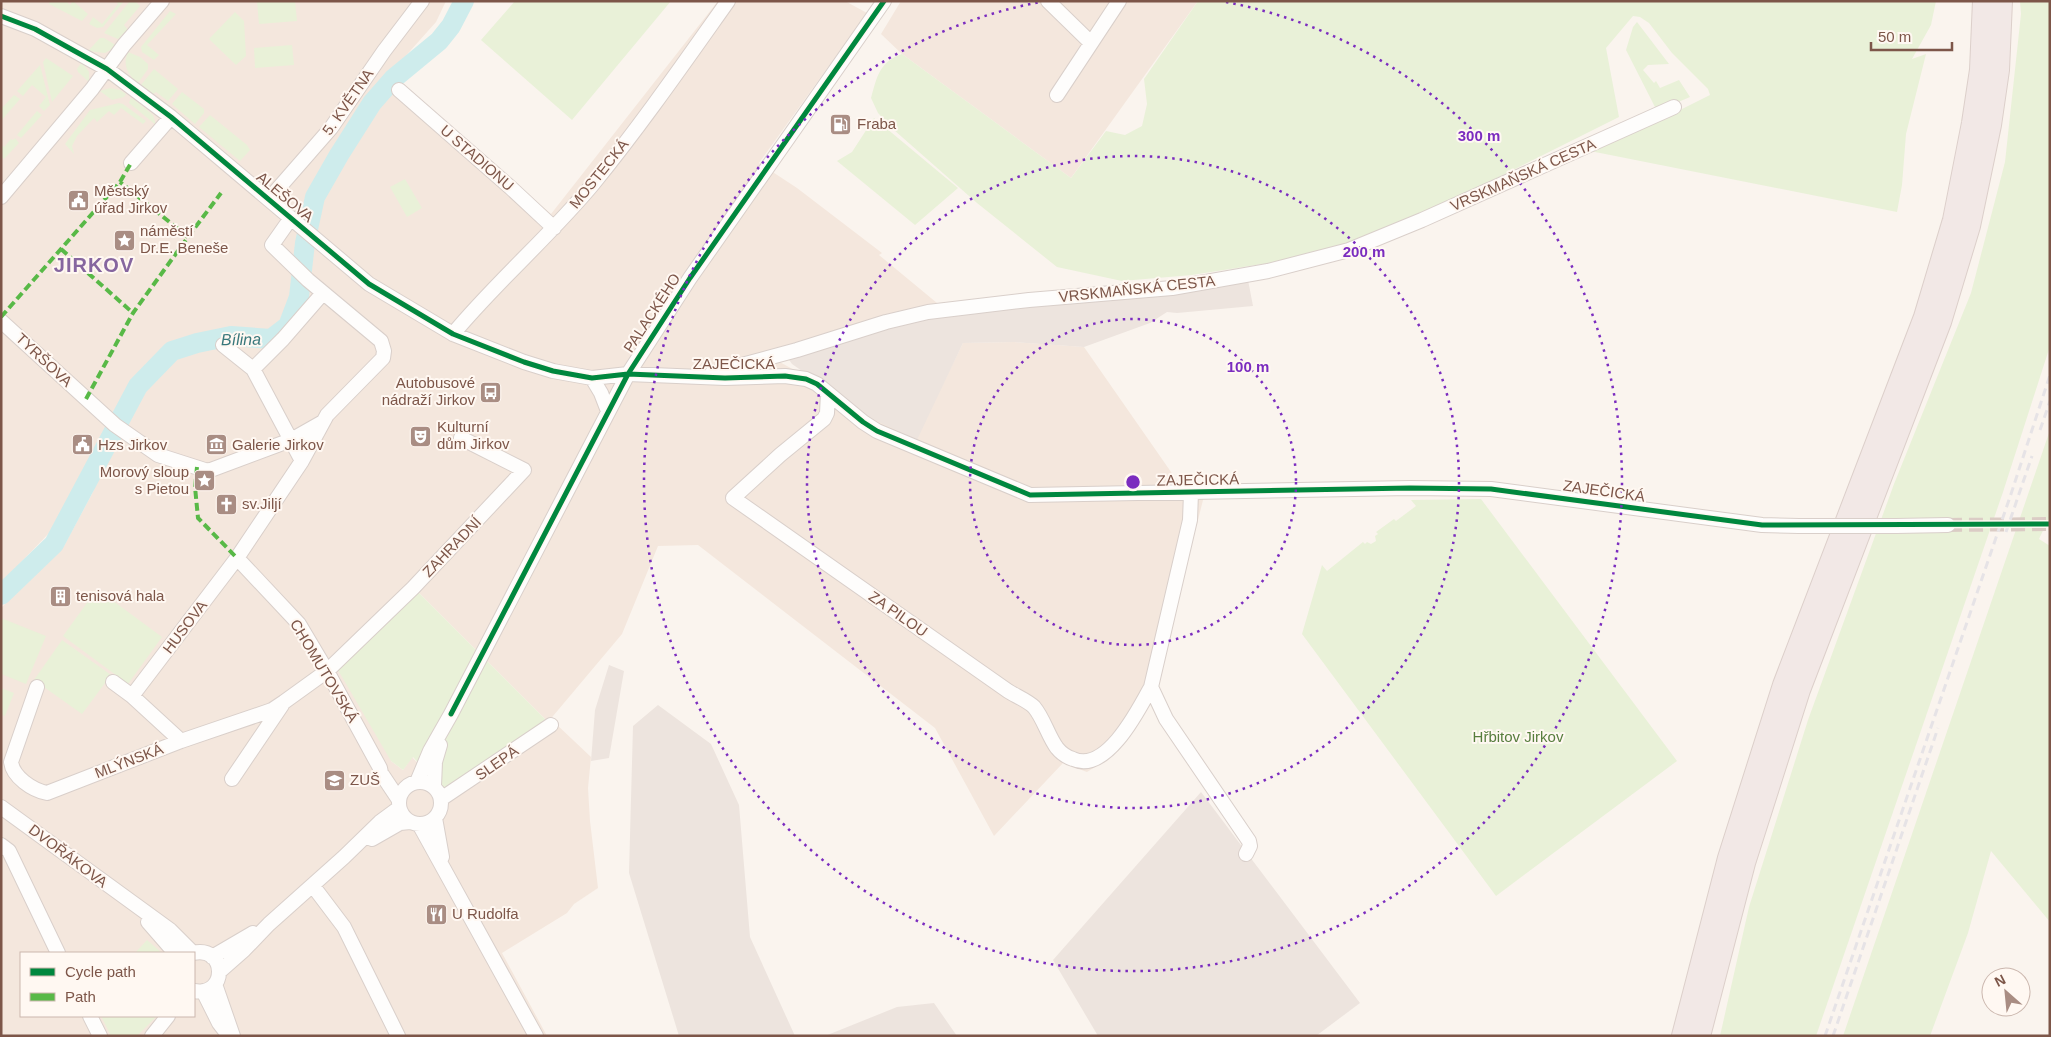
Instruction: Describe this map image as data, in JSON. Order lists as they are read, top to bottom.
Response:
{
  "streets": {
    "street": [
      "5. KVĚTNA",
      "U STADIONU",
      "MOSTECKÁ",
      "VRSKMAŇSKÁ CESTA",
      "ALEŠOVA",
      "PALACKÉHO",
      "TYRŠOVA",
      "ZAJEČICKÁ",
      "ZAHRADNÍ",
      "ZA PILOU",
      "HUSOVA",
      "CHOMUTOVSKÁ",
      "MLÝNSKÁ",
      "SLEPÁ",
      "DVOŘÁKOVA"
    ]
  },
  "crossings": [
    ["5. KVĚTNA", "ALEŠOVA"],
    ["U STADIONU", "MOSTECKÁ"],
    ["MOSTECKÁ", "ALEŠOVA"],
    ["MOSTECKÁ", "ZAJEČICKÁ"],
    ["VRSKMAŇSKÁ CESTA", "ZAJEČICKÁ"],
    ["ALEŠOVA", "ZAJEČICKÁ"],
    ["PALACKÉHO", "ZAJEČICKÁ"],
    ["PALACKÉHO", "CHOMUTOVSKÁ"],
    ["PALACKÉHO", "SLEPÁ"],
    ["TYRŠOVA", "HUSOVA"],
    ["ZAJEČICKÁ", "ZA PILOU"],
    ["ZAHRADNÍ", "CHOMUTOVSKÁ"],
    ["ZAHRADNÍ", "MLÝNSKÁ"],
    ["HUSOVA", "CHOMUTOVSKÁ"],
    ["CHOMUTOVSKÁ", "MLÝNSKÁ"],
    ["CHOMUTOVSKÁ", "SLEPÁ"]
  ],
  "districts": ["JIRKOV"],
  "water": ["Bílina"],
  "parks": ["Hřbitov Jirkov"],
  "places": {
    "fuel station": ["Fraba"],
    "public building": ["Městský úřad Jirkov", "Hzs Jirkov"],
    "place": ["náměstí Dr.E. Beneše", "Morový sloup s Pietou"],
    "bus stop": ["Autobusové nádraží Jirkov"],
    "theatre": ["Kulturní dům Jirkov"],
    "museum": ["Galerie Jirkov"],
    "church": ["sv.Jiljí"],
    "building": ["tenisová hala"],
    "school or university": ["ZUŠ"],
    "restaurant": ["U Rudolfa"]
  },
  "legend": ["Cycle path", "Path"],
  "scale_bar": "50 m",
  "north": "top left",
  "rings": ["300 m", "200 m", "100 m"]
}
